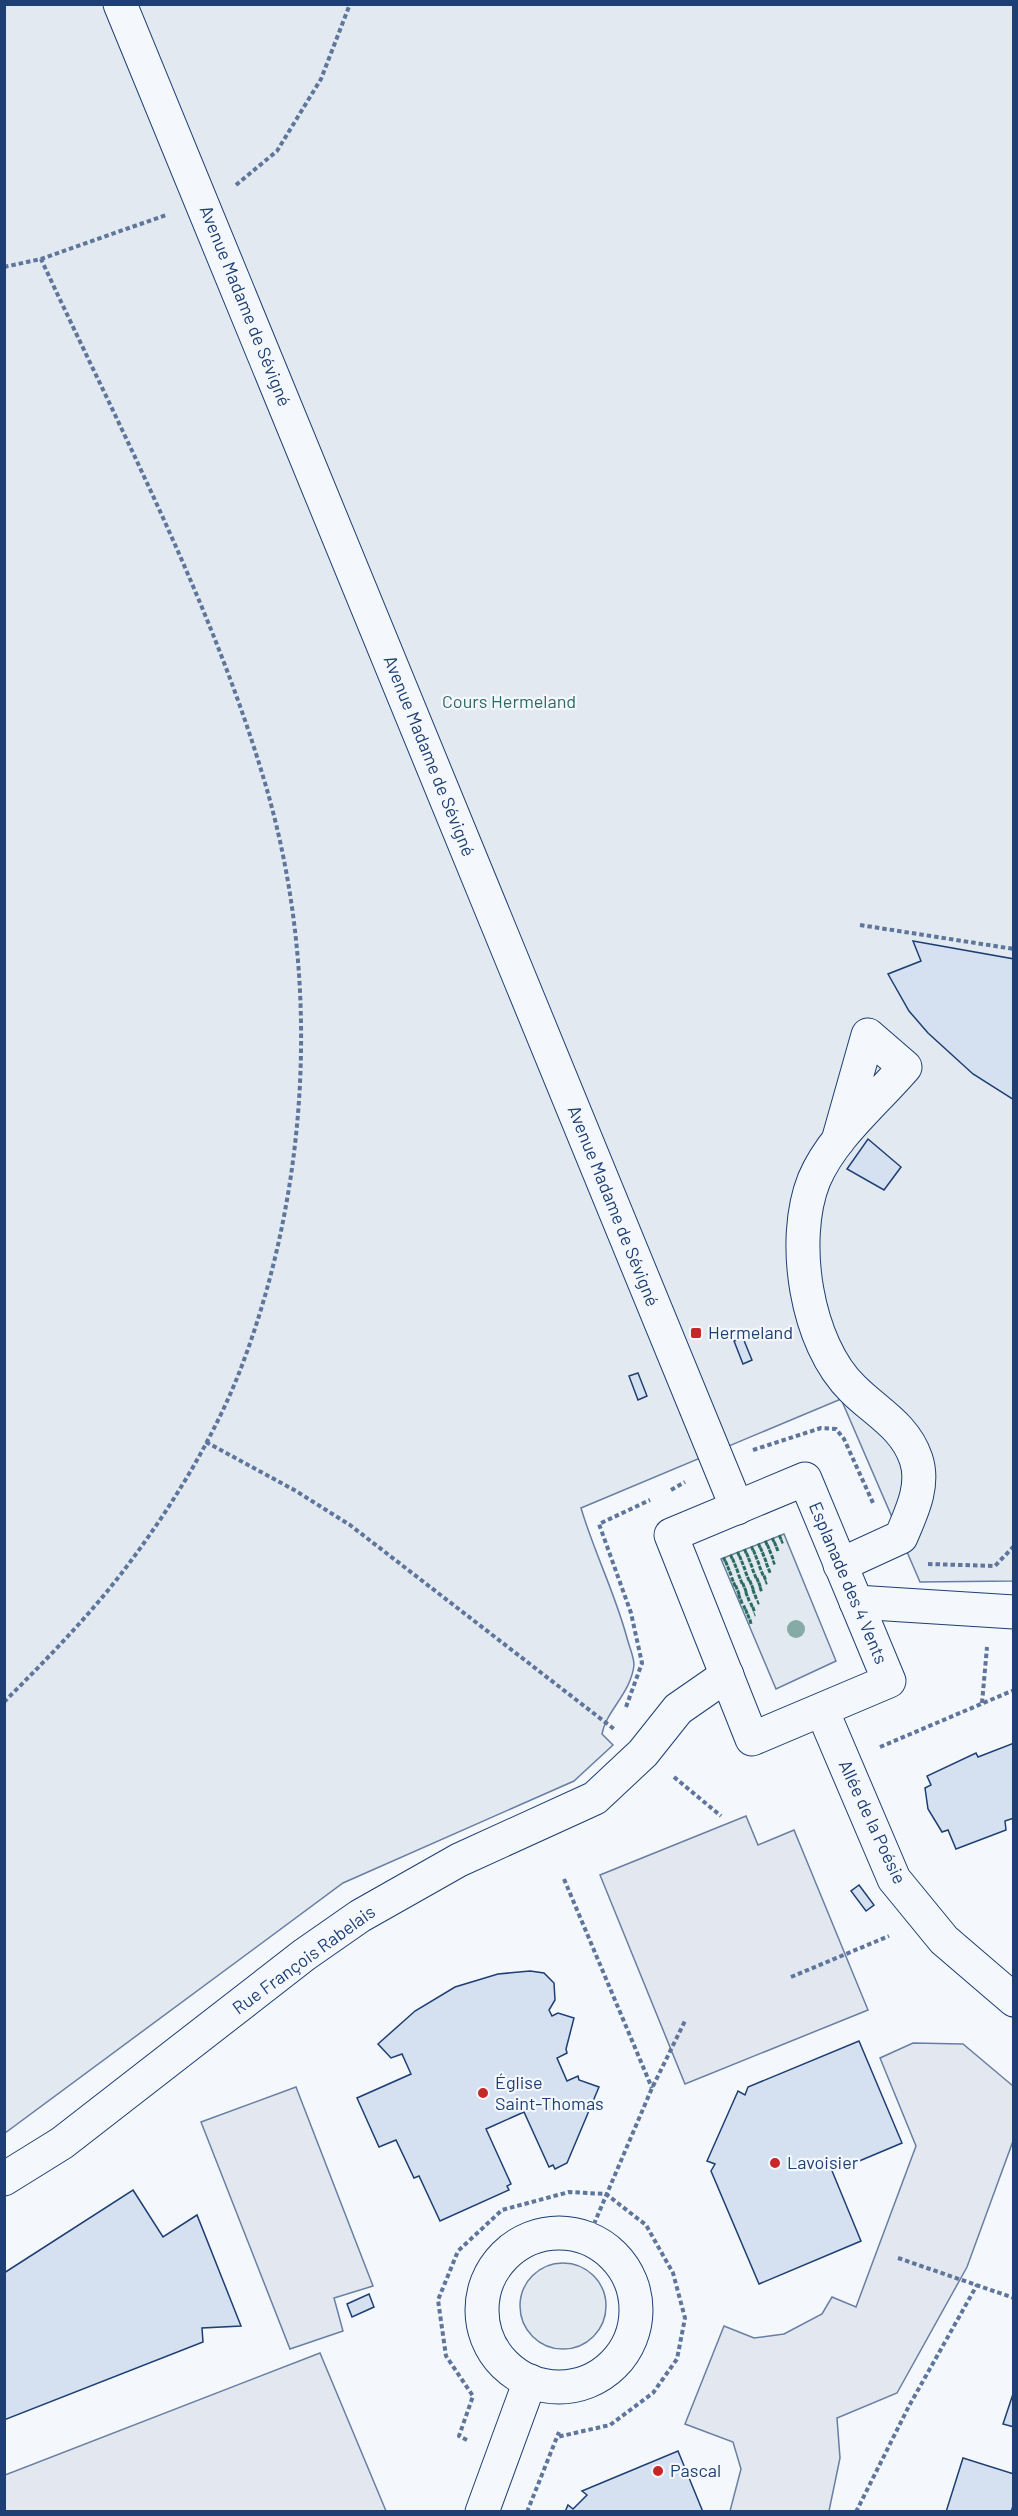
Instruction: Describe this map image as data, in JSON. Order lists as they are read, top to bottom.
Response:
{
  "streets": {
    "street": [
      "Avenue Madame de Sévigné",
      "Esplanade des 4 Vents",
      "Allée de la Poésie",
      "Rue François Rabelais"
    ]
  },
  "crossings": [
    ["Avenue Madame de Sévigné", "Esplanade des 4 Vents"],
    ["Esplanade des 4 Vents", "Allée de la Poésie"],
    ["Esplanade des 4 Vents", "Rue François Rabelais"]
  ],
  "parks": ["Cours Hermeland"],
  "places": {
    "transit": ["Hermeland"],
    "other": ["Église Saint-Thomas", "Lavoisier", "Pascal"]
  }
}
